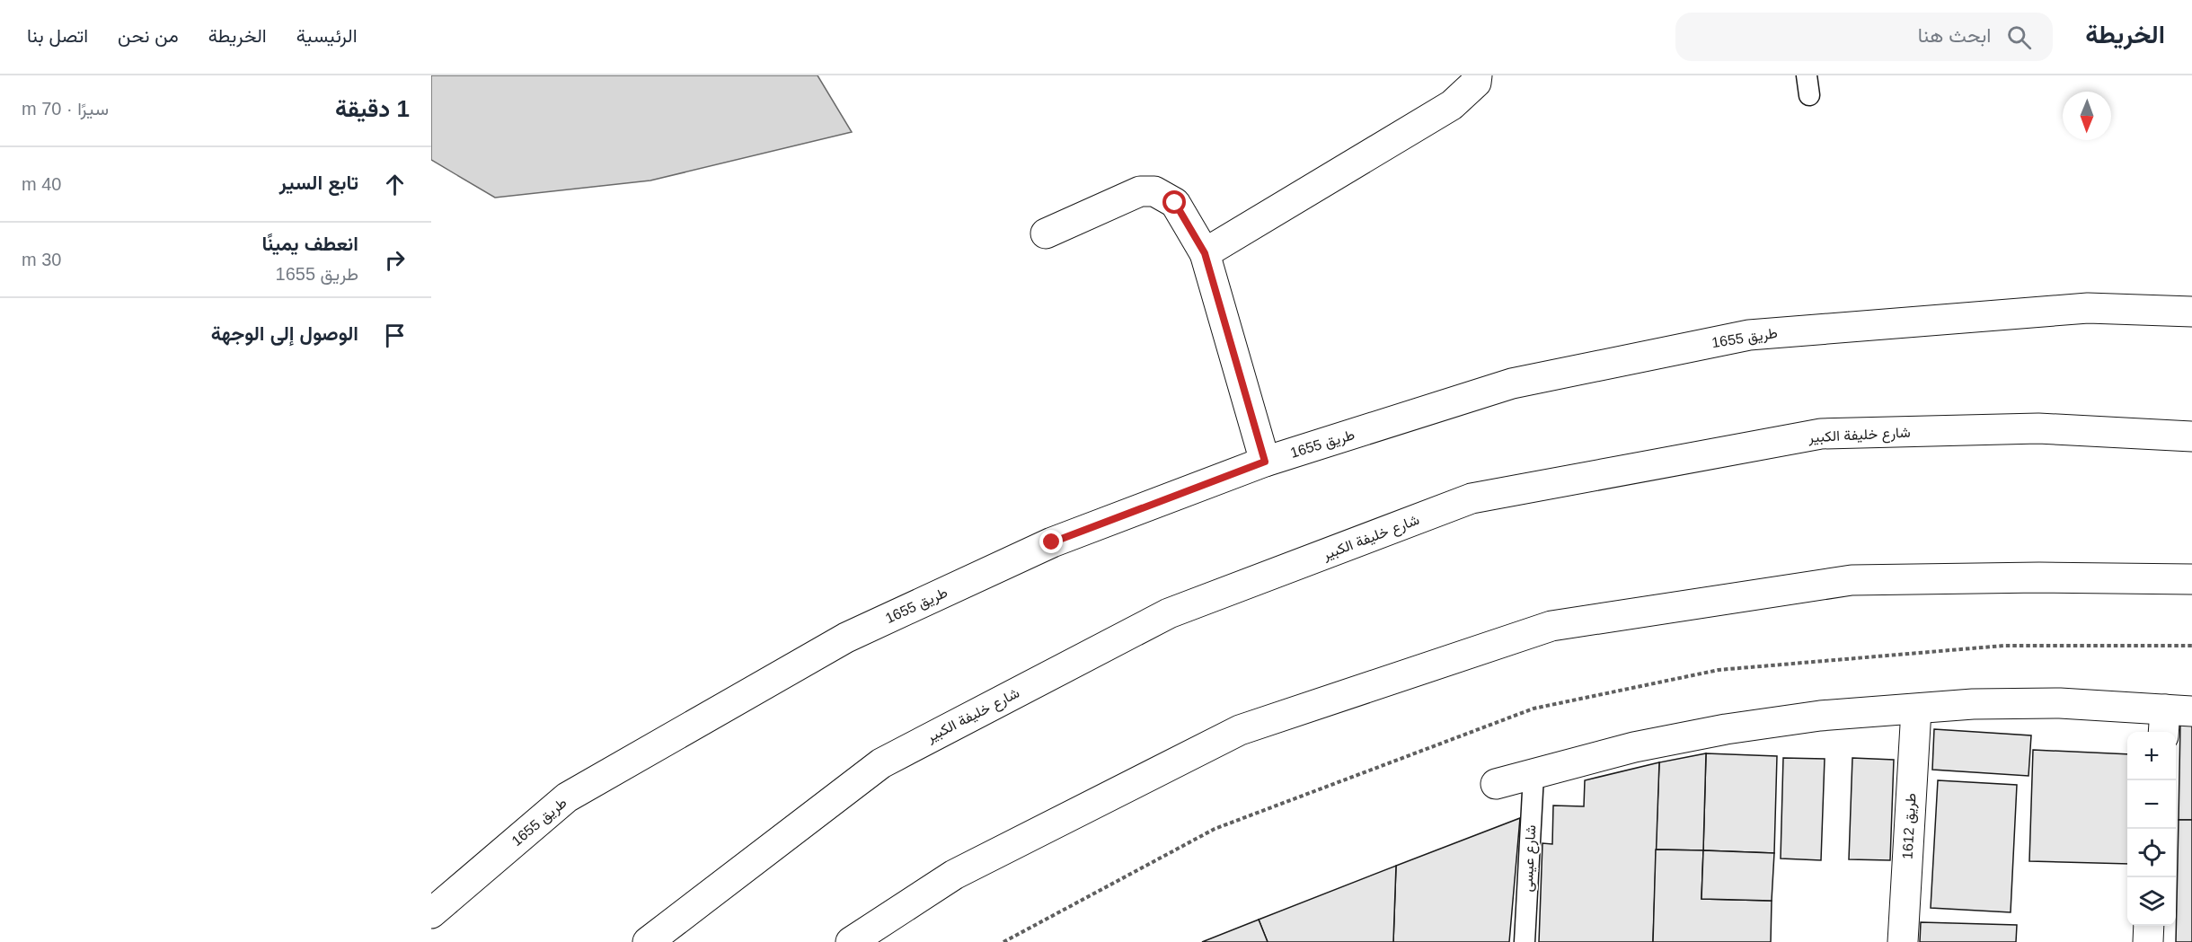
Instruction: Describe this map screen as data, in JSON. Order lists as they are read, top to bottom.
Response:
{
  "streets": {
    "street": ["طريق 1655", "شارع خليفة الكبير", "طريق 1612"],
    "lane": ["شارع عيسى"]
  },
  "north": "bottom",
  "page": {
    "header": "الخريطة",
    "search": "ابحث هنا",
    "nav": [
      "الرئيسية",
      "الخريطة",
      "من نحن",
      "اتصل بنا"
    ],
    "heading": ["1 دقيقة", "سيرًا · 70 m"],
    "list": [
      ["تابع السير", "40 m"],
      ["انعطف يمينًا", "طريق 1655", "30 m"],
      "الوصول إلى الوجهة"
    ],
    "map_buttons": ["+", "−"]
  }
}
